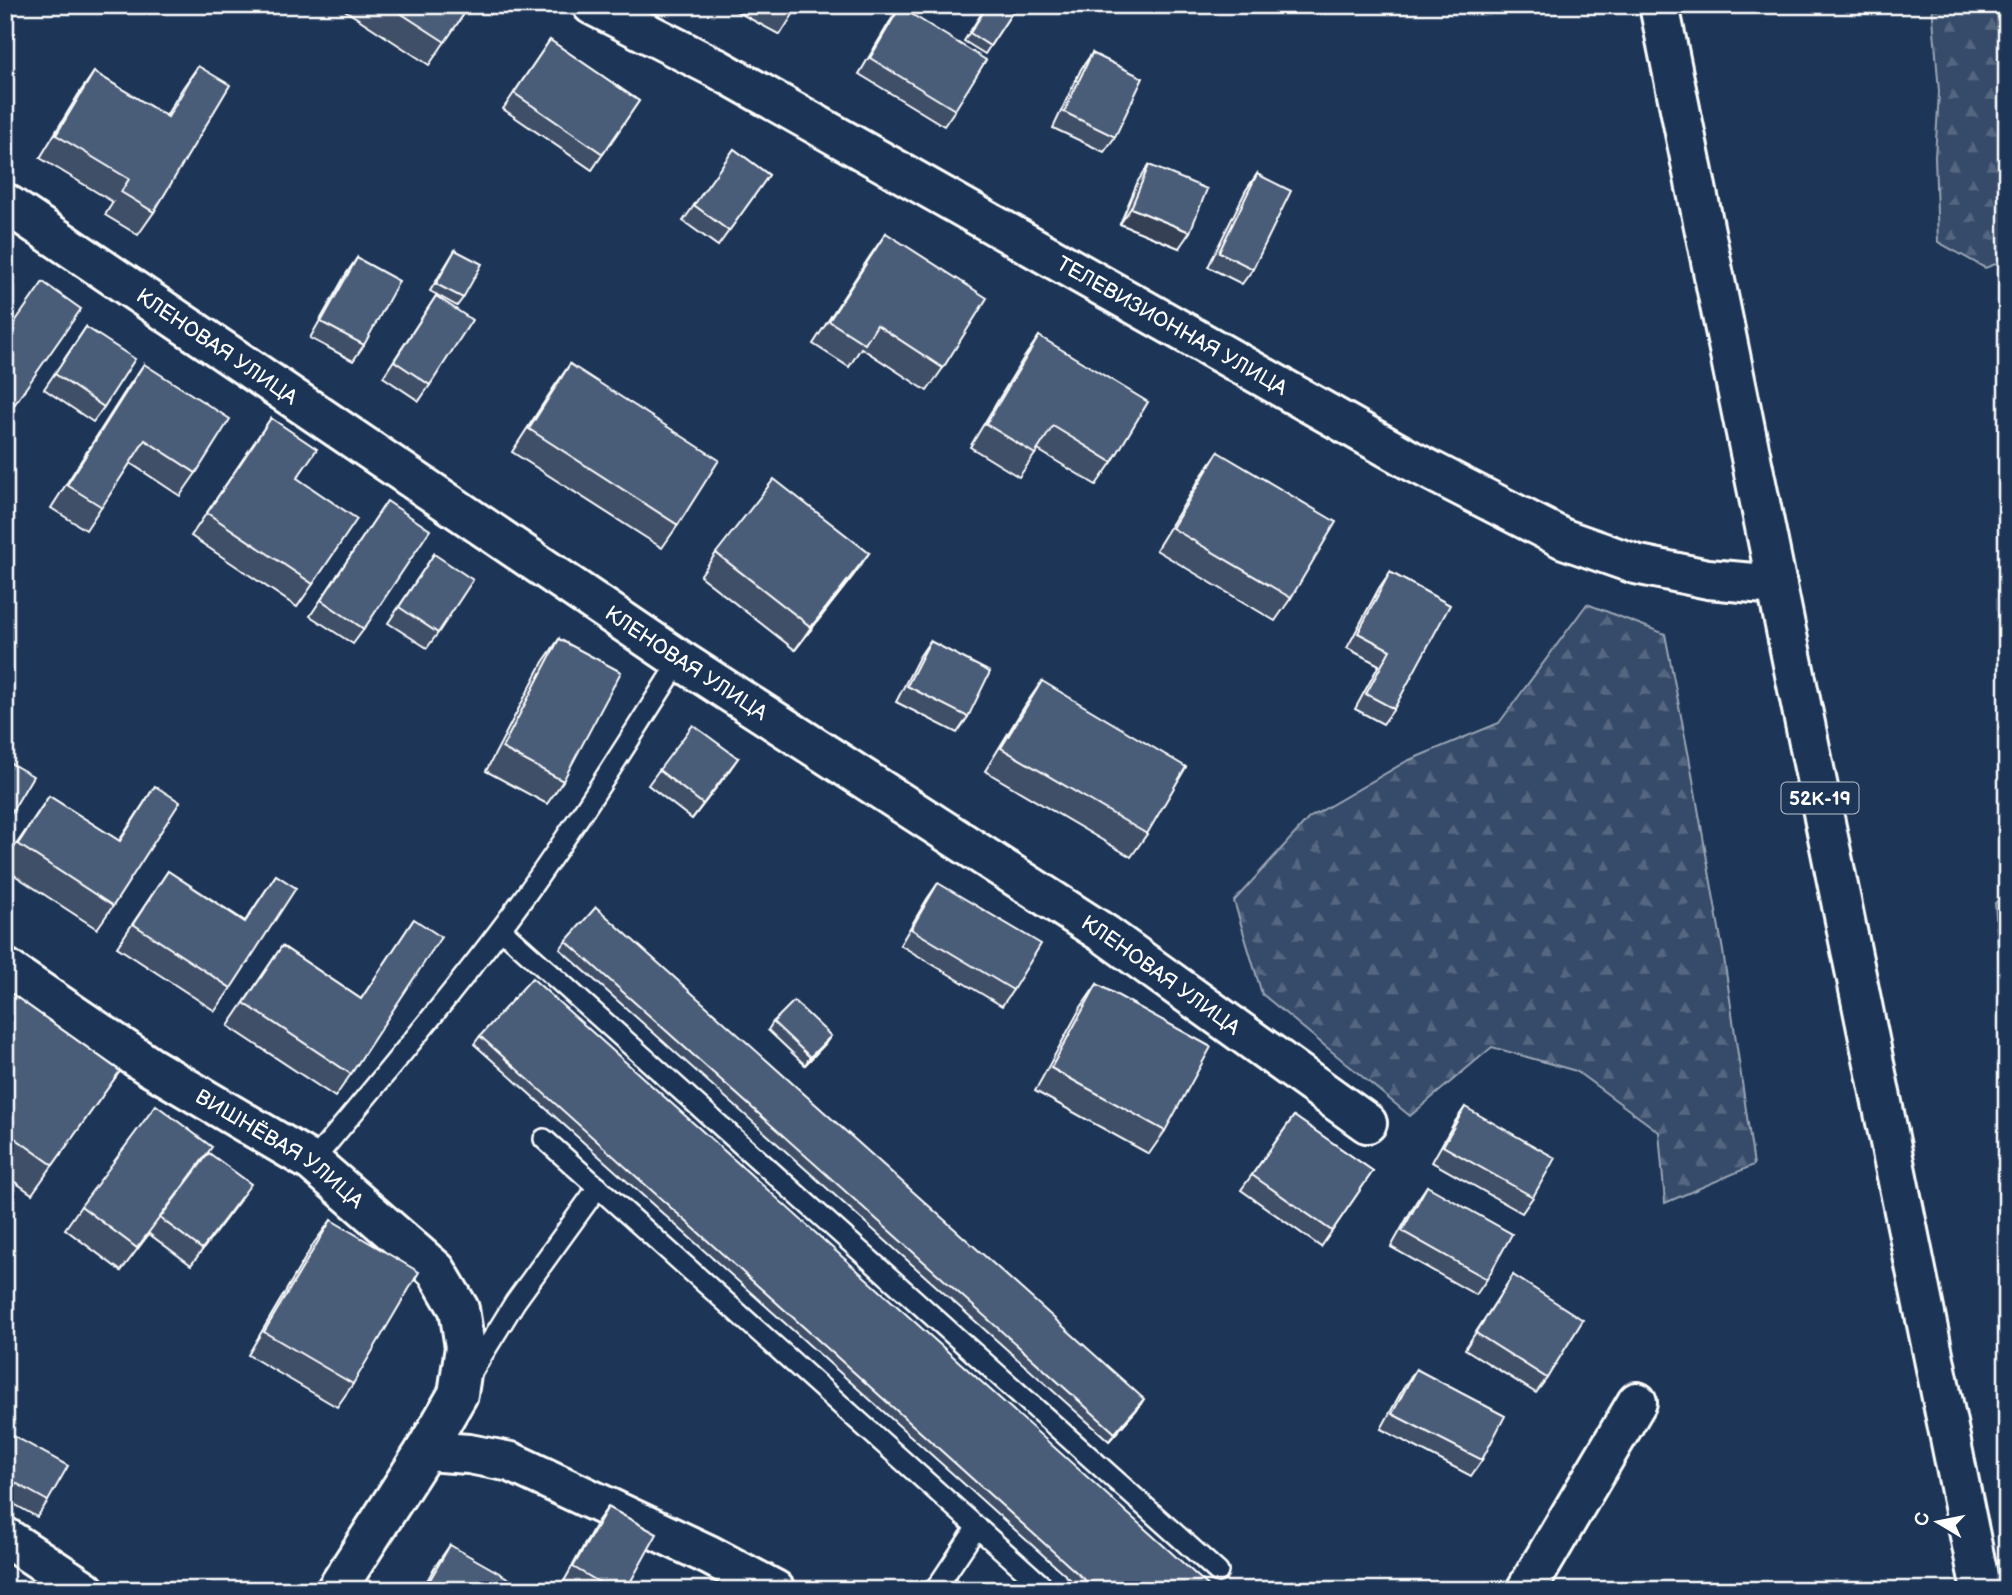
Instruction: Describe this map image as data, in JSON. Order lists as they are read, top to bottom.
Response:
{
  "streets": {
    "street": [
      "ТЕЛЕВИЗИОННАЯ УЛИЦА",
      "КЛЕНОВАЯ УЛИЦА",
      "52К-19",
      "ВИШНЁВАЯ УЛИЦА"
    ]
  },
  "crossings": [
    ["ТЕЛЕВИЗИОННАЯ УЛИЦА", "52К-19"]
  ],
  "north": "left"
}
